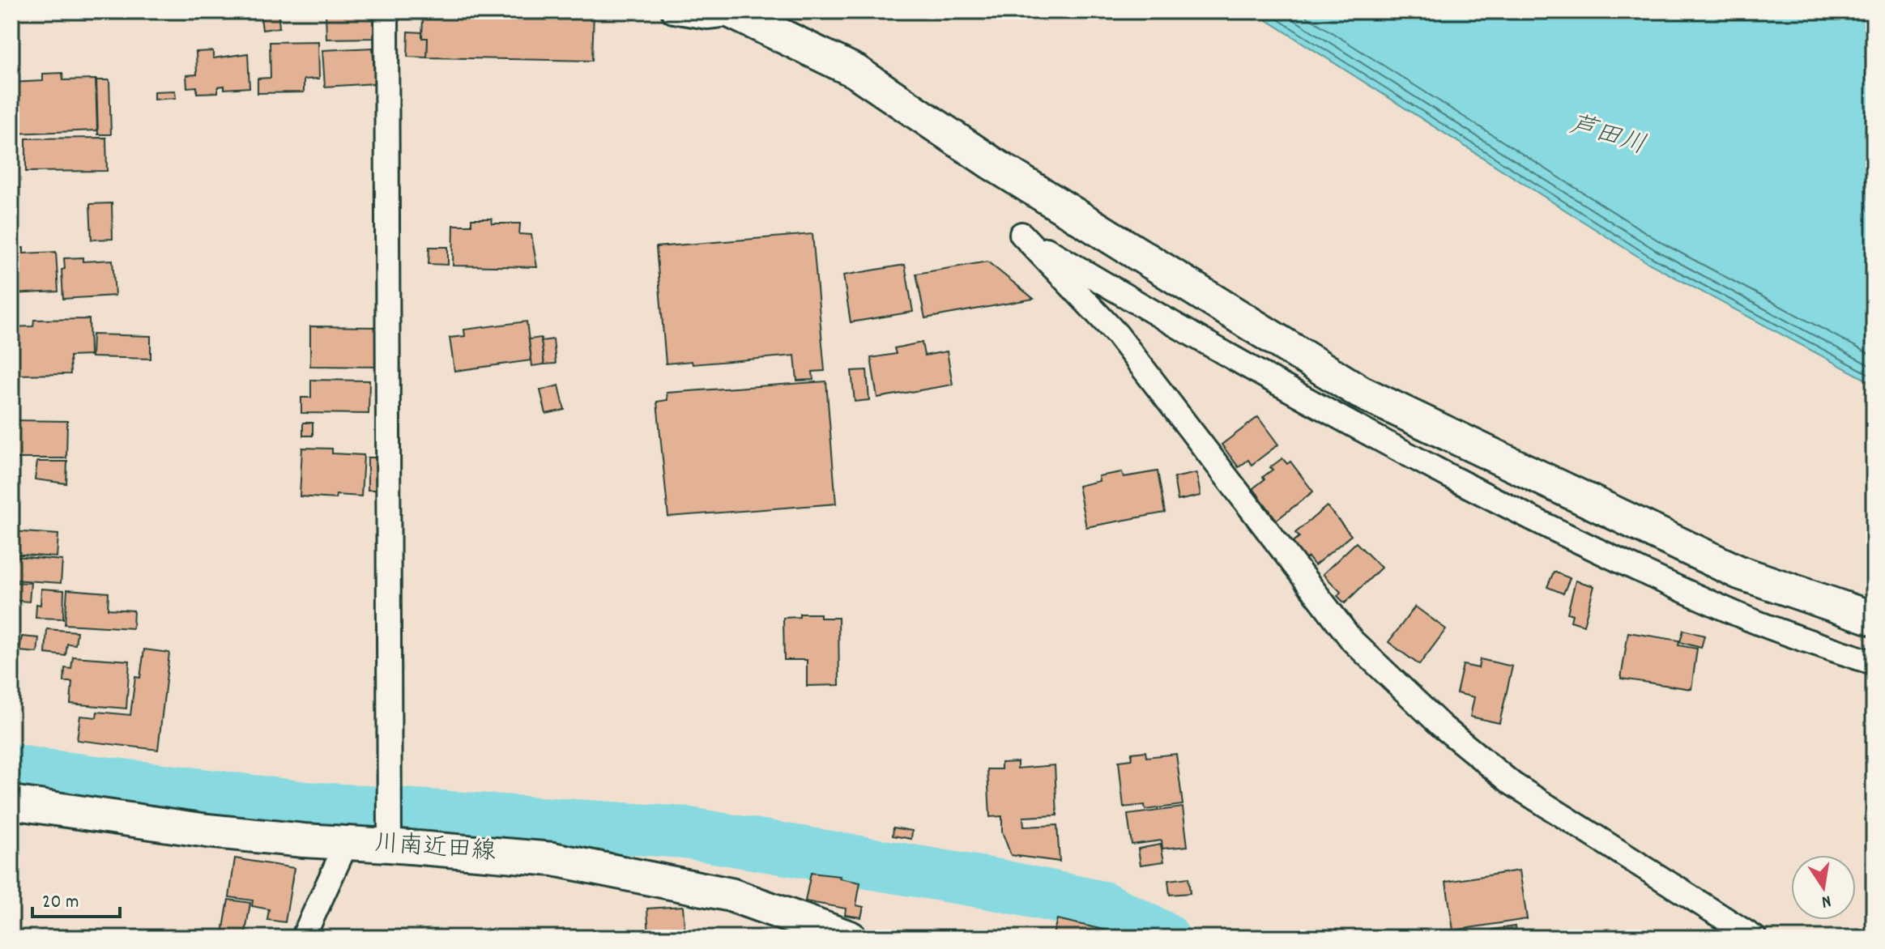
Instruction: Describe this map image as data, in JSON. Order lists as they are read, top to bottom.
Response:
{
  "streets": {
    "street": ["川南近田線"]
  },
  "water": ["芦田川"],
  "scale_bar": "20 m",
  "north": "bottom"
}
